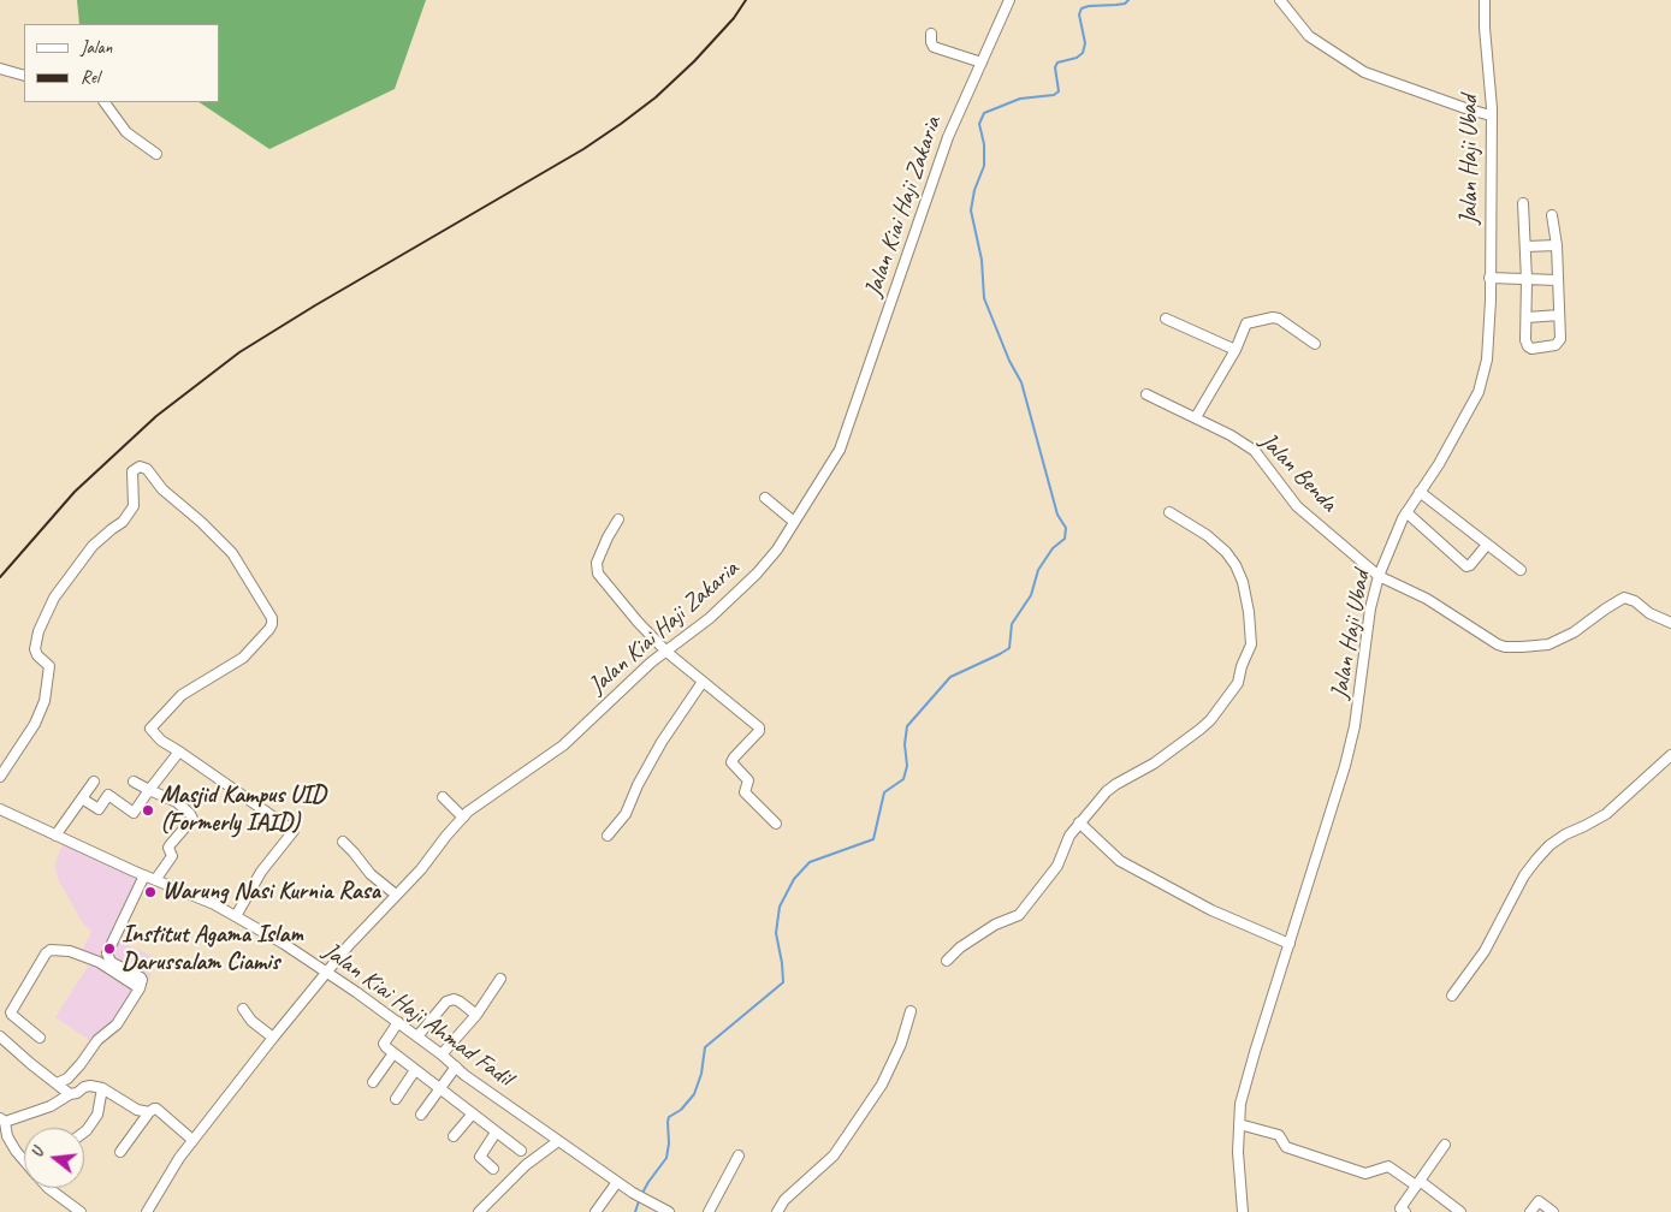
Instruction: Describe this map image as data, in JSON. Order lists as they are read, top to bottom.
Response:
{
  "streets": {
    "street": [
      "Jalan Haji Ubad",
      "Jalan Kiai Haji Zakaria",
      "Jalan Benda",
      "Jalan Kiai Haji Ahmad Fadil"
    ]
  },
  "crossings": [
    ["Jalan Haji Ubad", "Jalan Benda"],
    ["Jalan Kiai Haji Zakaria", "Jalan Kiai Haji Ahmad Fadil"]
  ],
  "places": ["Masjid Kampus UID (Formerly IAID)", "Warung Nasi Kurnia Rasa", "Institut Agama Islam Darussalam Ciamis"],
  "legend": ["Jalan", "Rel"],
  "north": "left"
}
